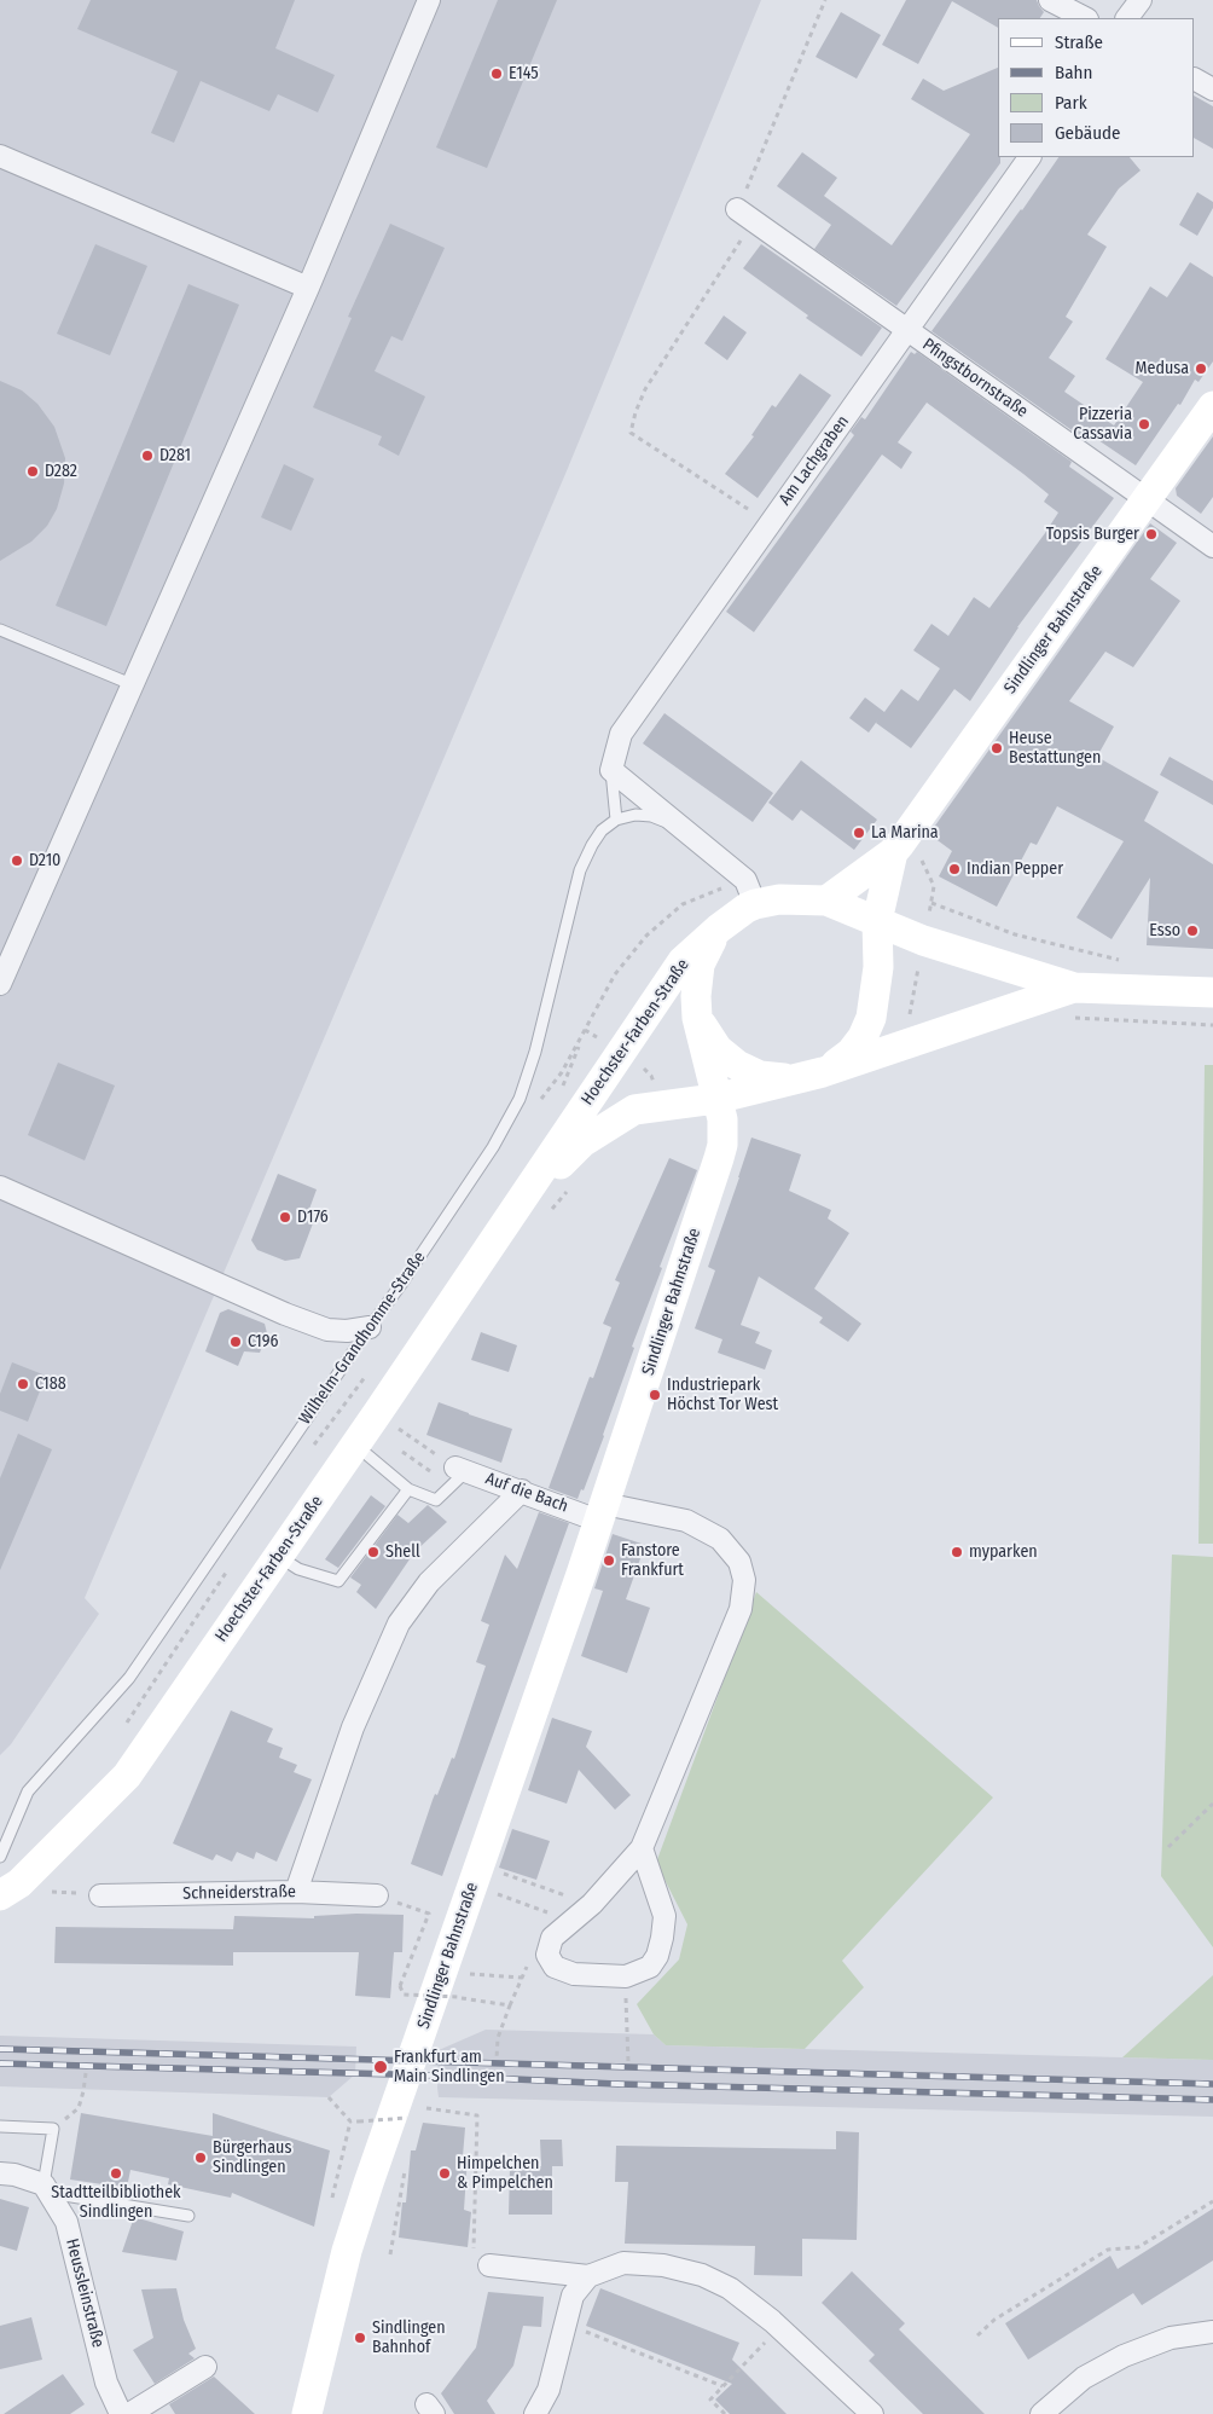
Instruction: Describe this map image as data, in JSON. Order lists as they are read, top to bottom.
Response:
{
  "streets": {
    "main road": ["Sindlinger Bahnstraße", "Hoechster-Farben-Straße"],
    "street": [
      "Pfingstbornstraße",
      "Am Lachgraben",
      "Auf die Bach",
      "Schneiderstraße",
      "Heussleinstraße"
    ],
    "lane": ["Wilhelm-Grandhomme-Straße"]
  },
  "crossings": [
    ["Pfingstbornstraße", "Am Lachgraben"],
    ["Pfingstbornstraße", "Sindlinger Bahnstraße"],
    ["Sindlinger Bahnstraße", "Hoechster-Farben-Straße"],
    ["Sindlinger Bahnstraße", "Auf die Bach"]
  ],
  "places": [
    "E145",
    "Medusa",
    "Pizzeria Cassavia",
    "D281",
    "D282",
    "Topsis Burger",
    "Heuse Bestattungen",
    "La Marina",
    "D210",
    "Indian Pepper",
    "Esso",
    "D176",
    "C196",
    "C188",
    "Industriepark Höchst Tor West",
    "Shell",
    "myparken",
    "Fanstore Frankfurt",
    "Frankfurt am Main Sindlingen",
    "Bürgerhaus Sindlingen",
    "Stadtteilbibliothek Sindlingen",
    "Himpelchen & Pimpelchen",
    "Sindlingen Bahnhof"
  ],
  "legend": [
    "Straße",
    "Bahn",
    "Park",
    "Gebäude"
  ]
}
